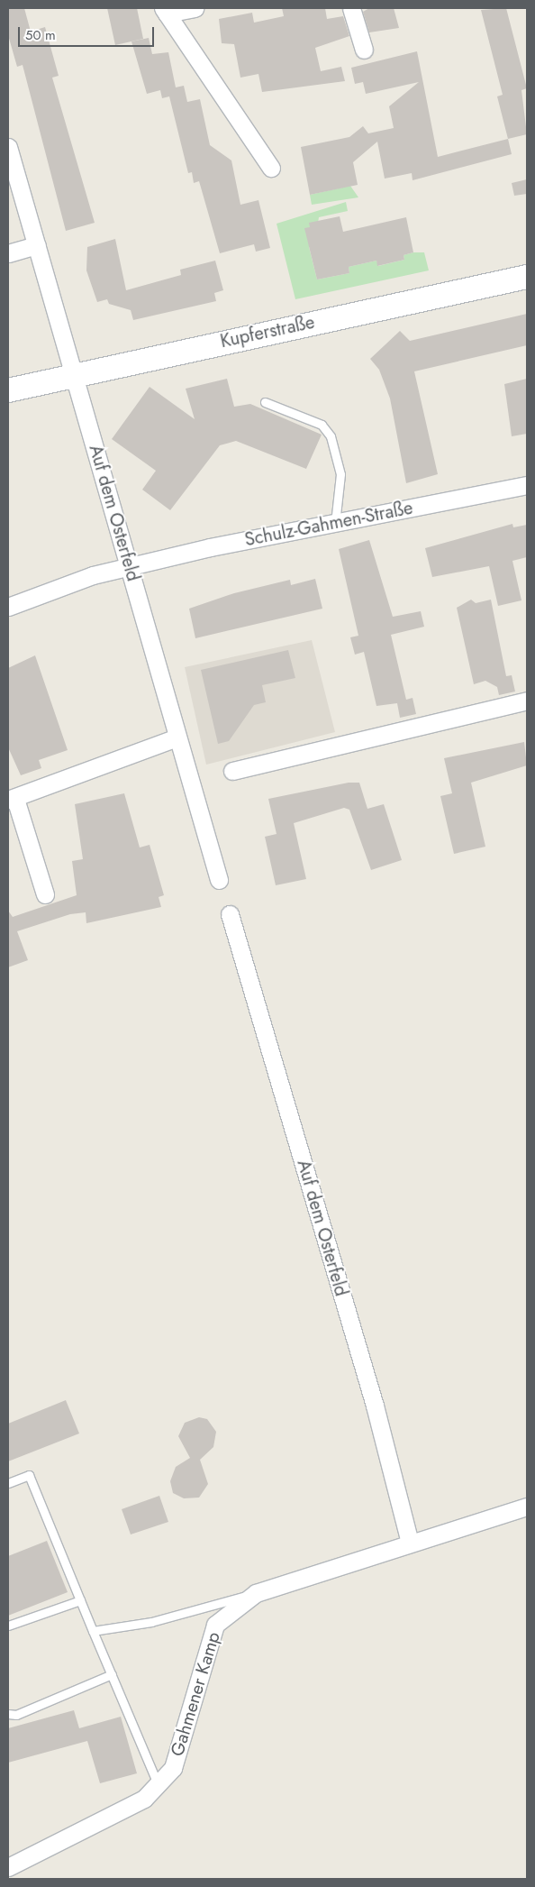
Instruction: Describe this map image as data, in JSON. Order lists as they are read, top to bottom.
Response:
{
  "streets": {
    "street": [
      "Kupferstraße",
      "Auf dem Osterfeld",
      "Schulz-Gahmen-Straße",
      "Gahmener Kamp"
    ]
  },
  "crossings": [
    ["Kupferstraße", "Auf dem Osterfeld"],
    ["Auf dem Osterfeld", "Schulz-Gahmen-Straße"],
    ["Auf dem Osterfeld", "Gahmener Kamp"]
  ],
  "scale_bar": "50 m"
}
